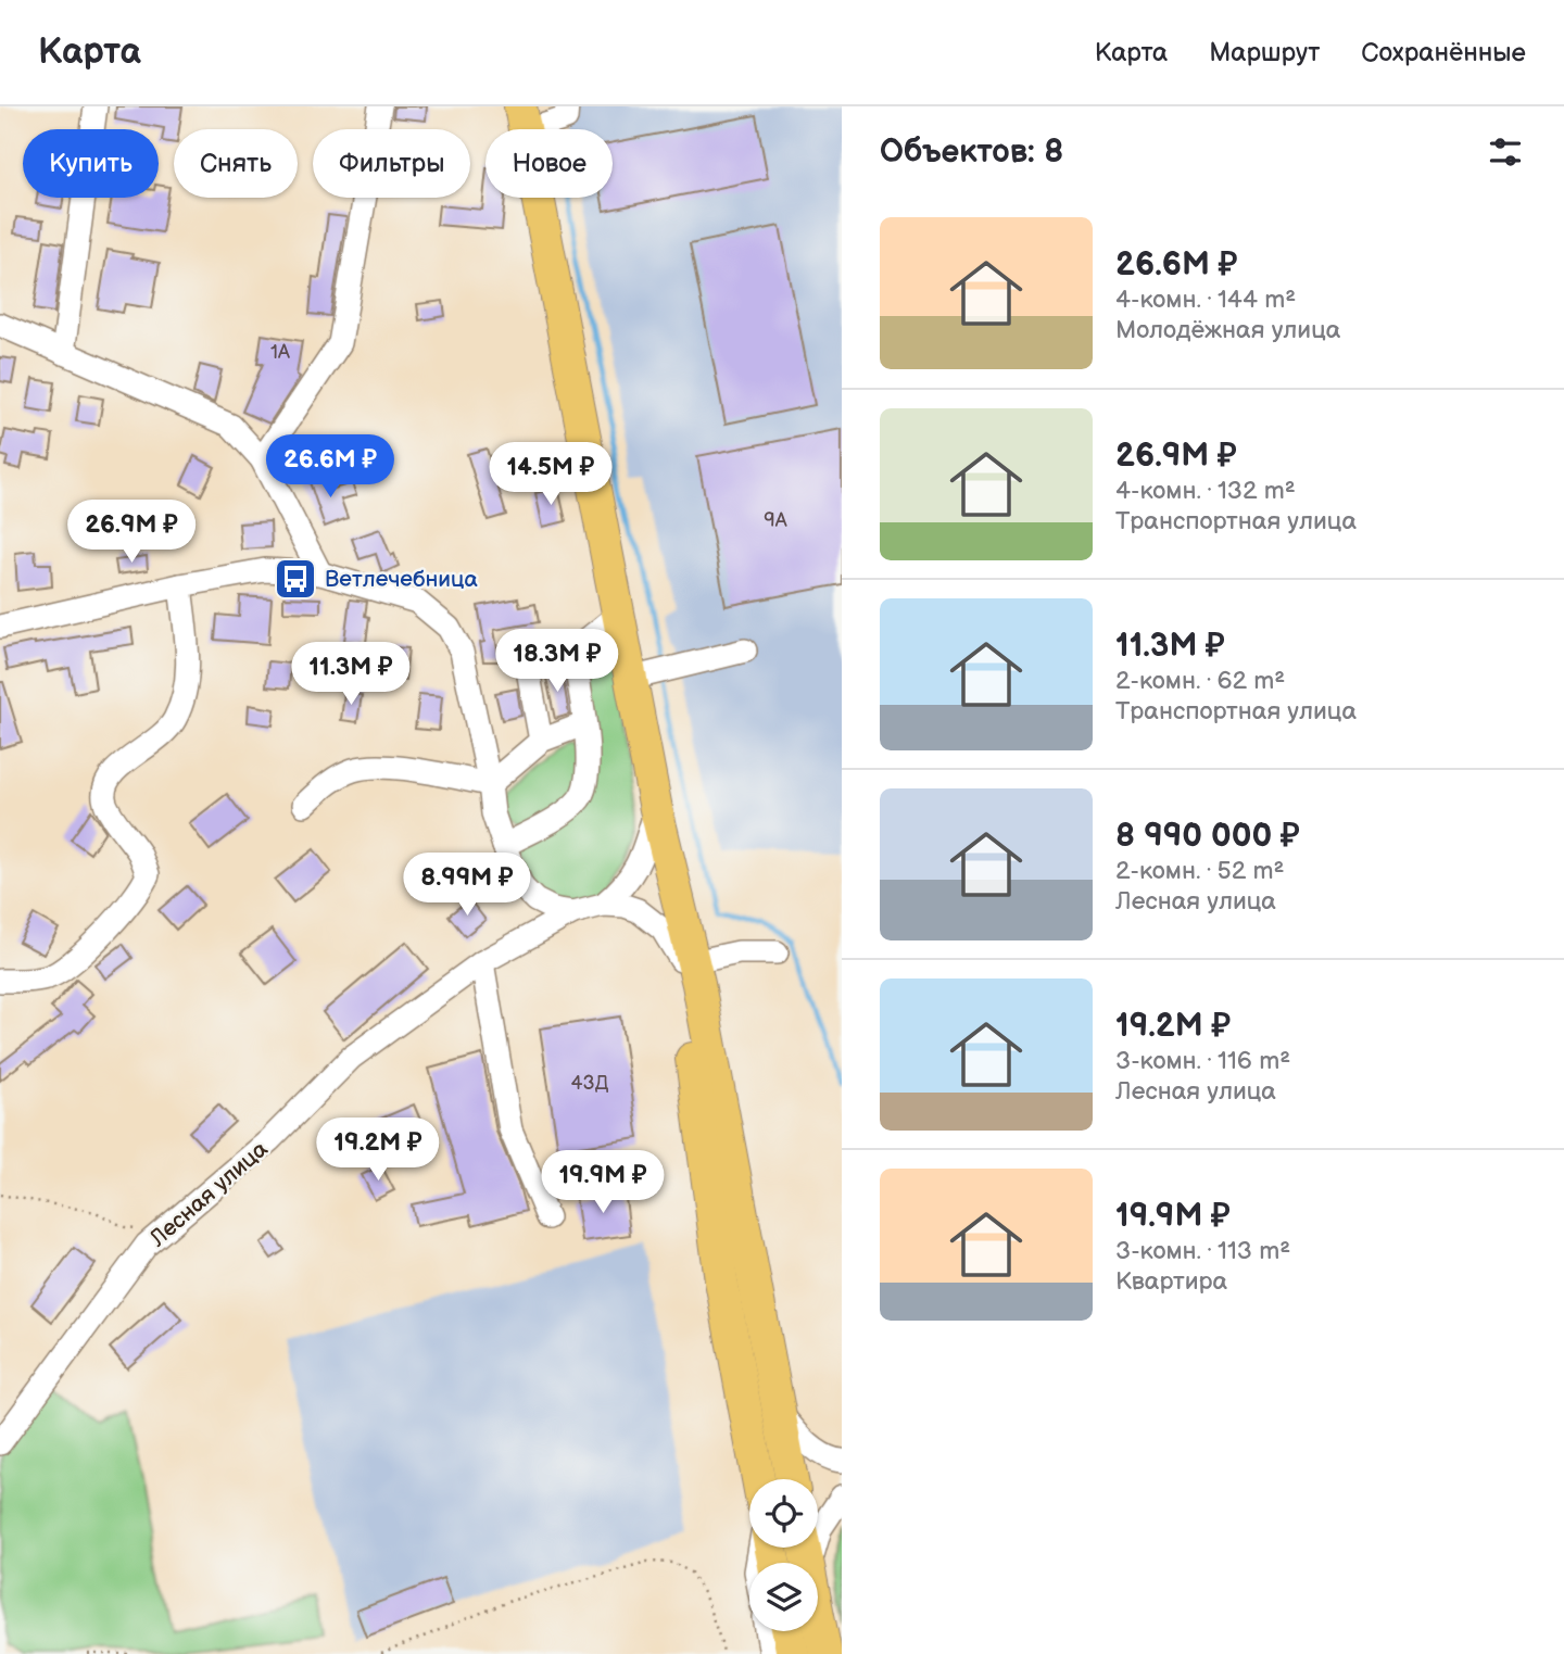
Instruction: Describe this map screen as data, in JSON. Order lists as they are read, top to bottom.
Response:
{
  "streets": {
    "street": ["Лесная улица"]
  },
  "places": {
    "bus stop": ["Ветлечебница"]
  },
  "house_numbers": ["1А", "9А", "43Д"],
  "page": {
    "header": "Карта",
    "nav": ["Карта", "Маршрут", "Сохранённые"],
    "heading": "Объектов: 8",
    "chip": [
      "Купить",
      "Снять",
      "Фильтры",
      "Новое"
    ],
    "list": [
      {
        "name": "26.6M ₽",
        "note": "4-комн. · 144 m² · Молодёжная улица"
      },
      {
        "name": "26.9M ₽",
        "note": "4-комн. · 132 m² · Транспортная улица"
      },
      {
        "name": "11.3M ₽",
        "note": "2-комн. · 62 m² · Транспортная улица"
      },
      {
        "name": "8 990 000 ₽",
        "note": "2-комн. · 52 m² · Лесная улица"
      },
      {
        "name": "19.2M ₽",
        "note": "3-комн. · 116 m² · Лесная улица"
      },
      {
        "name": "19.9M ₽",
        "note": "3-комн. · 113 m² · Квартира"
      }
    ],
    "price": [
      "26.6M ₽",
      "14.5M ₽",
      "26.9M ₽",
      "18.3M ₽",
      "11.3M ₽",
      "8.99M ₽",
      "19.2M ₽",
      "19.9M ₽"
    ]
  }
}
